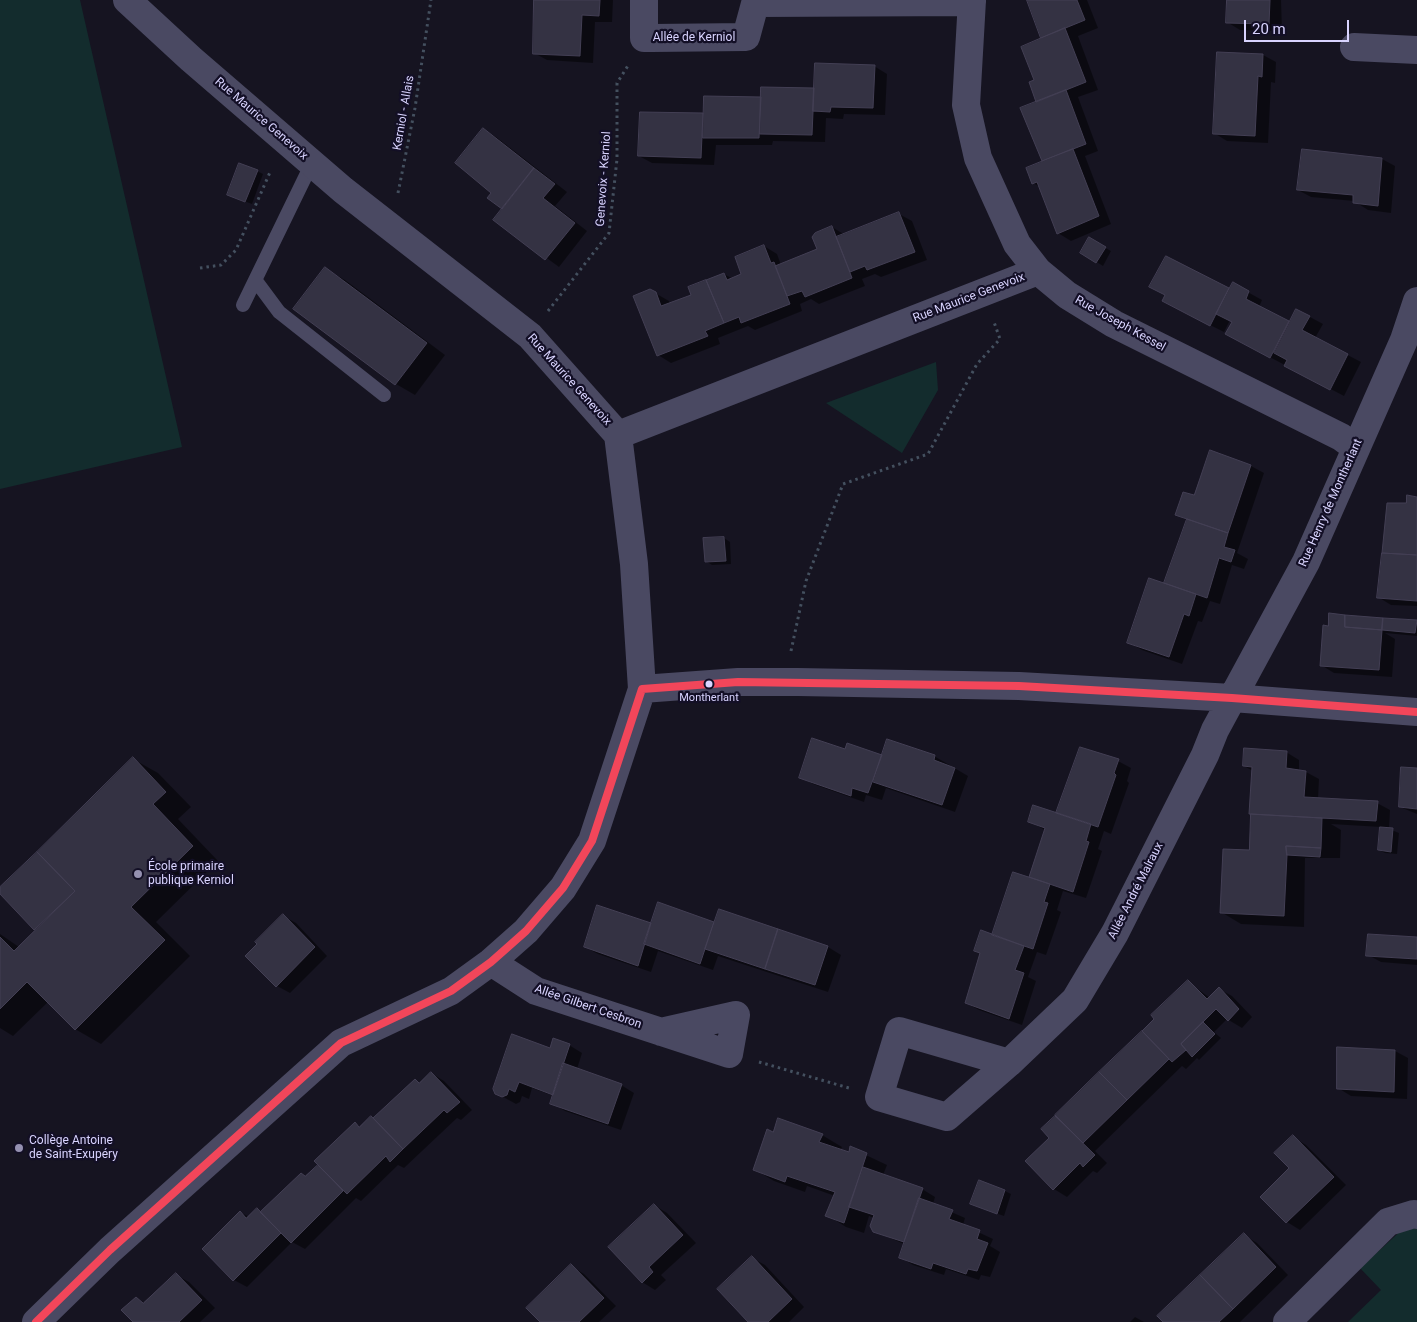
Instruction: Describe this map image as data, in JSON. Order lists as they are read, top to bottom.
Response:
{
  "streets": {
    "street": [
      "Allée de Kerniol",
      "Rue Maurice Genevoix",
      "Rue Joseph Kessel",
      "Rue Henry de Montherlant",
      "Allée André Malraux",
      "Allée Gilbert Cesbron"
    ],
    "path": ["Kerniol - Allais", "Genevoix - Kerniol"]
  },
  "crossings": [
    ["Allée de Kerniol", "Genevoix - Kerniol"],
    ["Allée de Kerniol", "Rue Joseph Kessel"],
    ["Kerniol - Allais", "Rue Maurice Genevoix"],
    ["Rue Maurice Genevoix", "Genevoix - Kerniol"],
    ["Rue Maurice Genevoix", "Rue Joseph Kessel"],
    ["Rue Joseph Kessel", "Rue Henry de Montherlant"],
    ["Rue Henry de Montherlant", "Allée André Malraux"]
  ],
  "places": ["Montherlant", "École primaire publique Kerniol", "Collège Antoine de Saint-Exupéry"],
  "scale_bar": "20 m"
}
